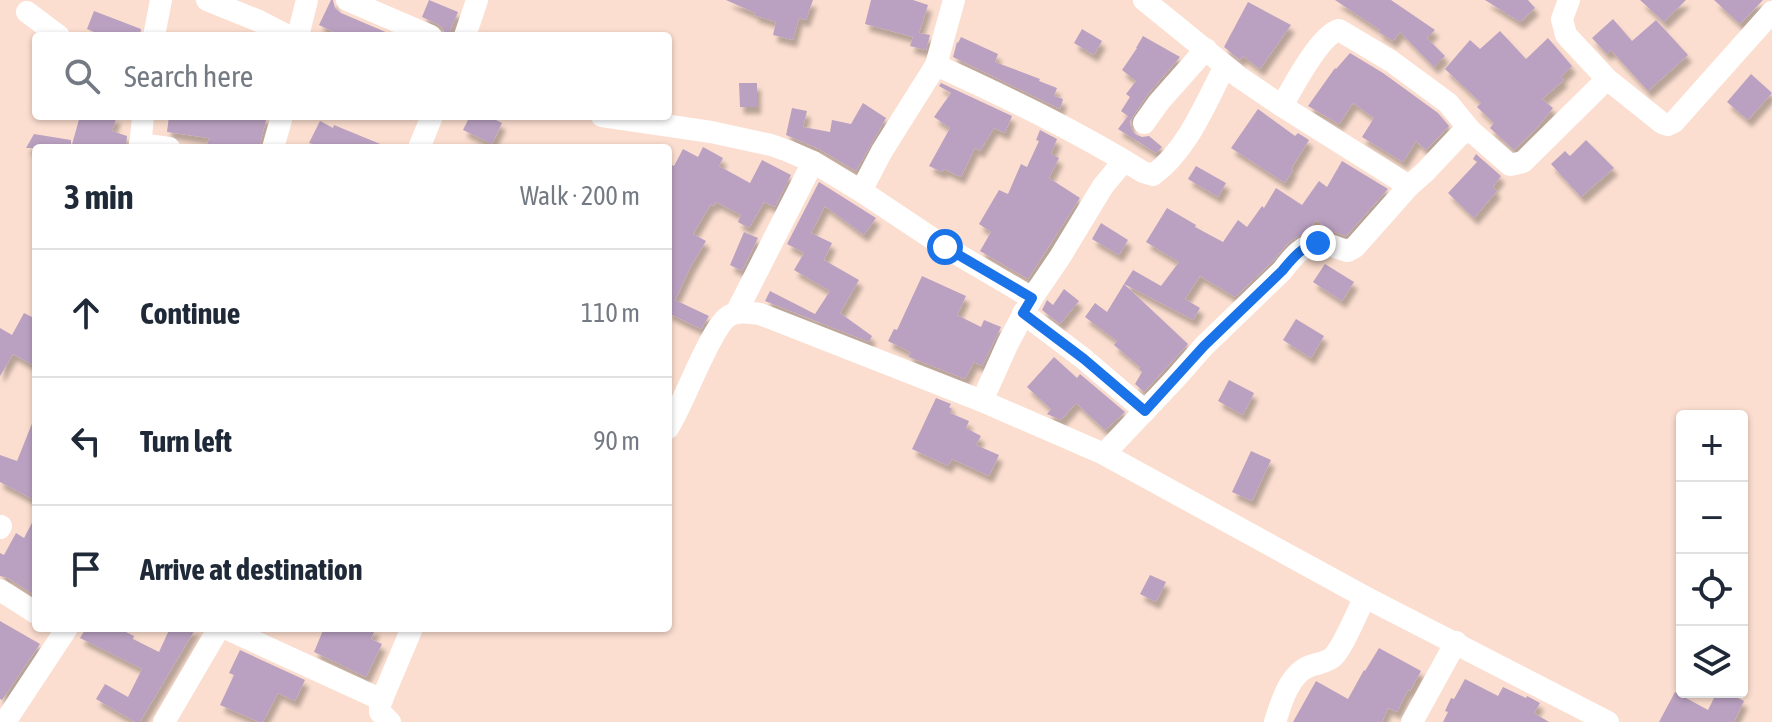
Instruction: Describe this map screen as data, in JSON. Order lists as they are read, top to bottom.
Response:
{
  "page": {
    "search": "Search here",
    "heading": ["3 min", "Walk · 200 m"],
    "list": [
      ["Continue", "110 m"],
      ["Turn left", "90 m"],
      "Arrive at destination"
    ],
    "map_buttons": ["+", "−"]
  }
}
